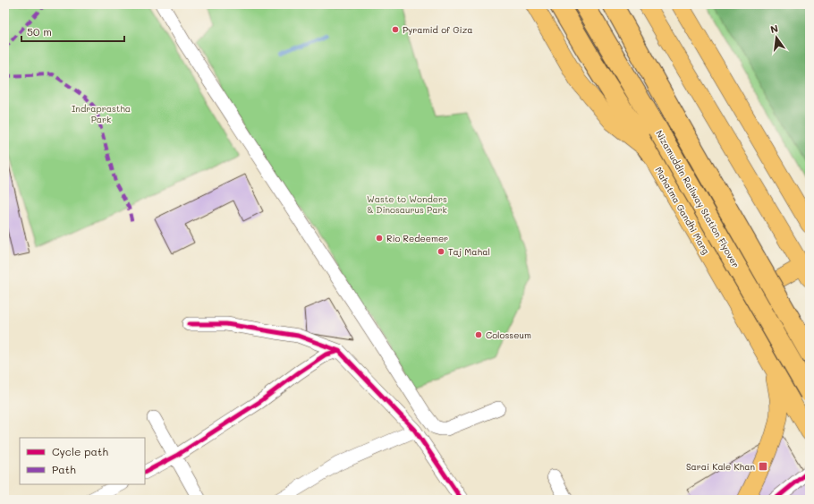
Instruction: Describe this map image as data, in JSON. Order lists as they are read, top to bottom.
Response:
{
  "streets": {
    "highway": ["Nizamuddin Railway Station Flyover"],
    "main road": ["Mahatma Gandhi Marg"]
  },
  "parks": ["Indraprastha Park", "Waste to Wonders & Dinosaurus Park"],
  "places": {
    "other": [
      "Pyramid of Giza",
      "Rio Redeemer",
      "Taj Mahal",
      "Colosseum"
    ],
    "transit": ["Sarai Kale Khan"]
  },
  "legend": ["Cycle path", "Path"],
  "scale_bar": "50 m",
  "north": "top"
}
